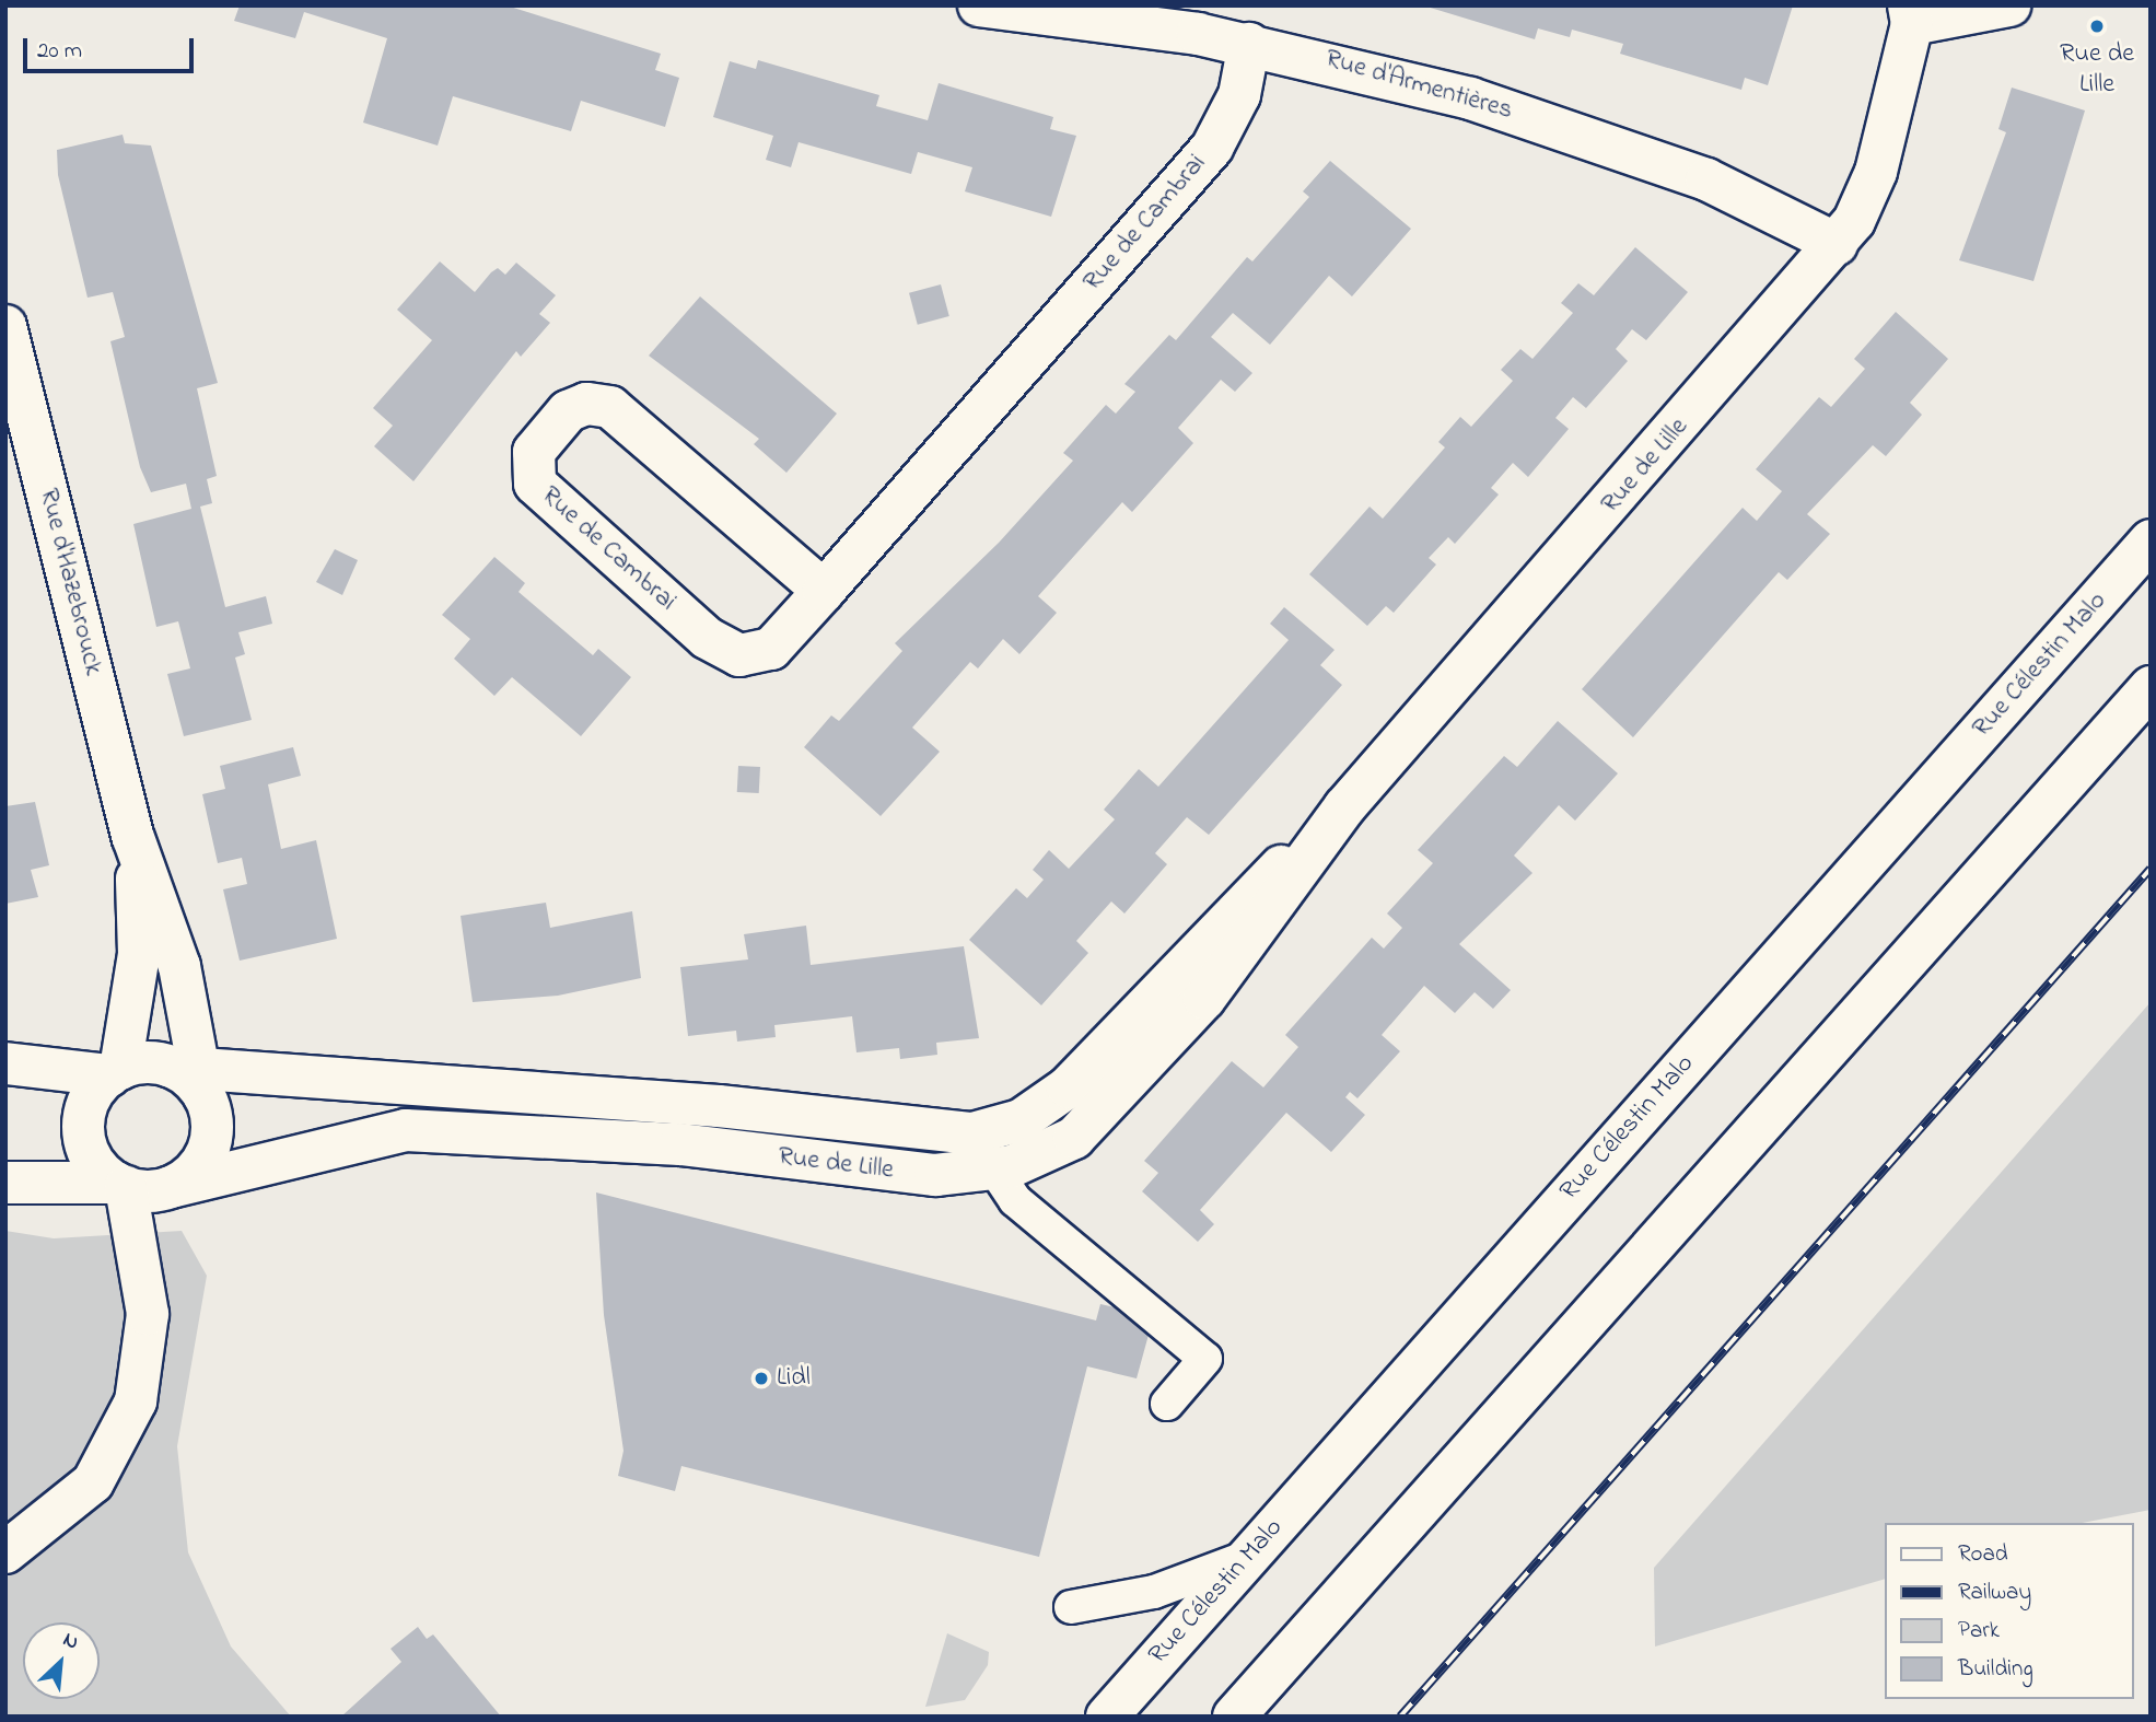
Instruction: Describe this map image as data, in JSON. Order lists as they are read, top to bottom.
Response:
{
  "streets": {
    "main road": [
      "Rue d'Armentières",
      "Rue de Cambrai",
      "Rue de Lille",
      "Rue d'Hazebrouck",
      "Rue Célestin Malo"
    ]
  },
  "crossings": [
    ["Rue d'Armentières", "Rue de Cambrai"],
    ["Rue d'Armentières", "Rue de Lille"],
    ["Rue de Lille", "Rue d'Hazebrouck"]
  ],
  "places": ["Rue de Lille", "Lidl"],
  "legend": [
    "Road",
    "Railway",
    "Park",
    "Building"
  ],
  "scale_bar": "20 m",
  "north": "top right"
}
